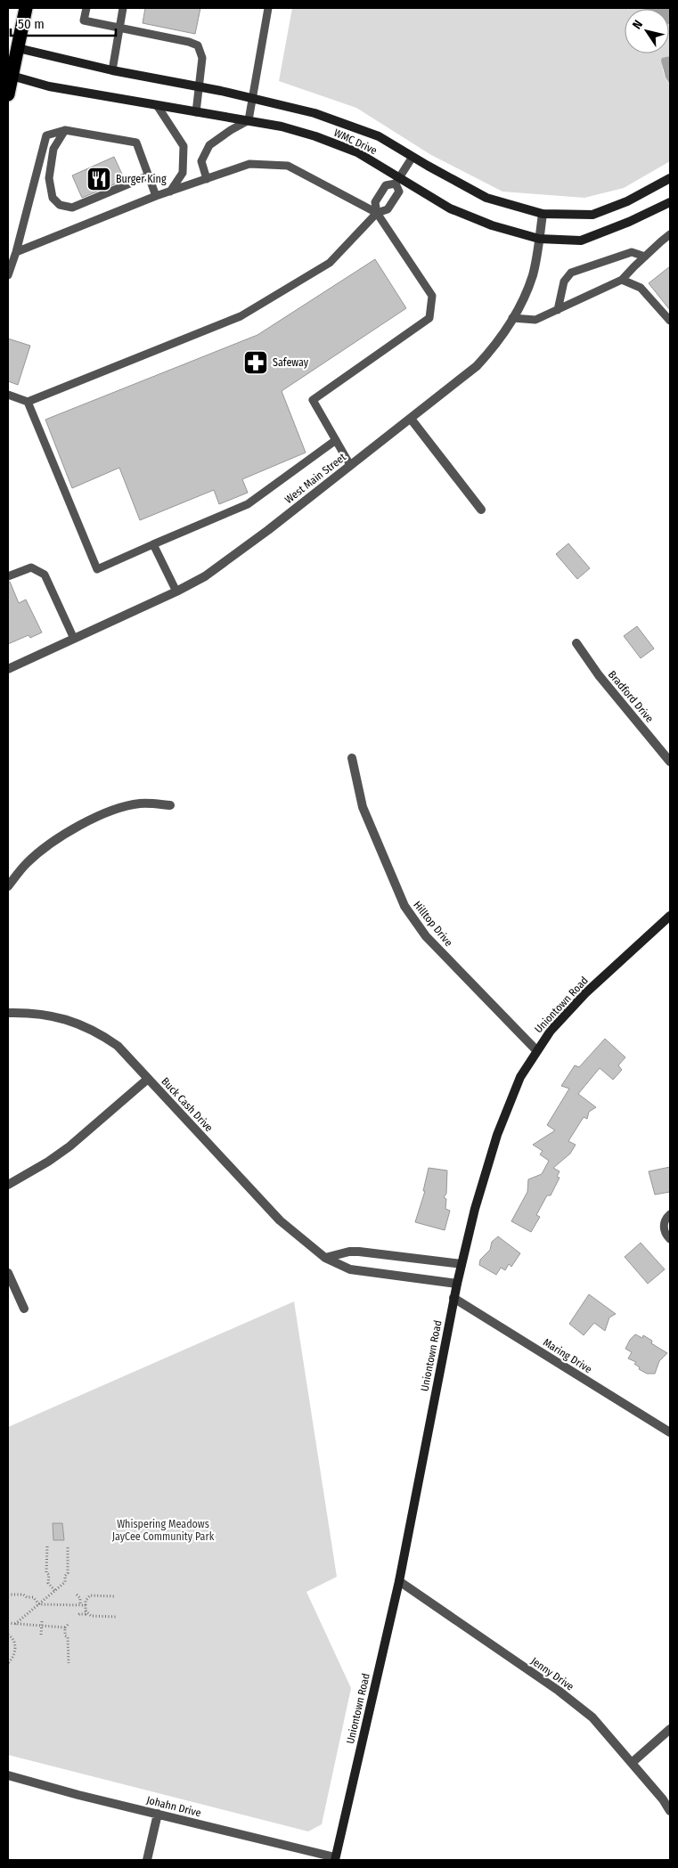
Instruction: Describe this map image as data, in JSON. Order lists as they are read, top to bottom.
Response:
{
  "streets": {
    "main road": ["WMC Drive", "Uniontown Road"],
    "street": [
      "West Main Street",
      "Bradford Drive",
      "Hilltop Drive",
      "Buck Cash Drive",
      "Maring Drive",
      "Jenny Drive",
      "Johahn Drive"
    ]
  },
  "crossings": [
    ["WMC Drive", "West Main Street"],
    ["Hilltop Drive", "Uniontown Road"],
    ["Uniontown Road", "Buck Cash Drive"],
    ["Uniontown Road", "Maring Drive"],
    ["Uniontown Road", "Jenny Drive"],
    ["Uniontown Road", "Johahn Drive"]
  ],
  "parks": ["Whispering Meadows JayCee Community Park"],
  "places": {
    "restaurant": ["Burger King"],
    "pharmacy": ["Safeway"]
  },
  "scale_bar": "50 m",
  "north": "top left"
}
